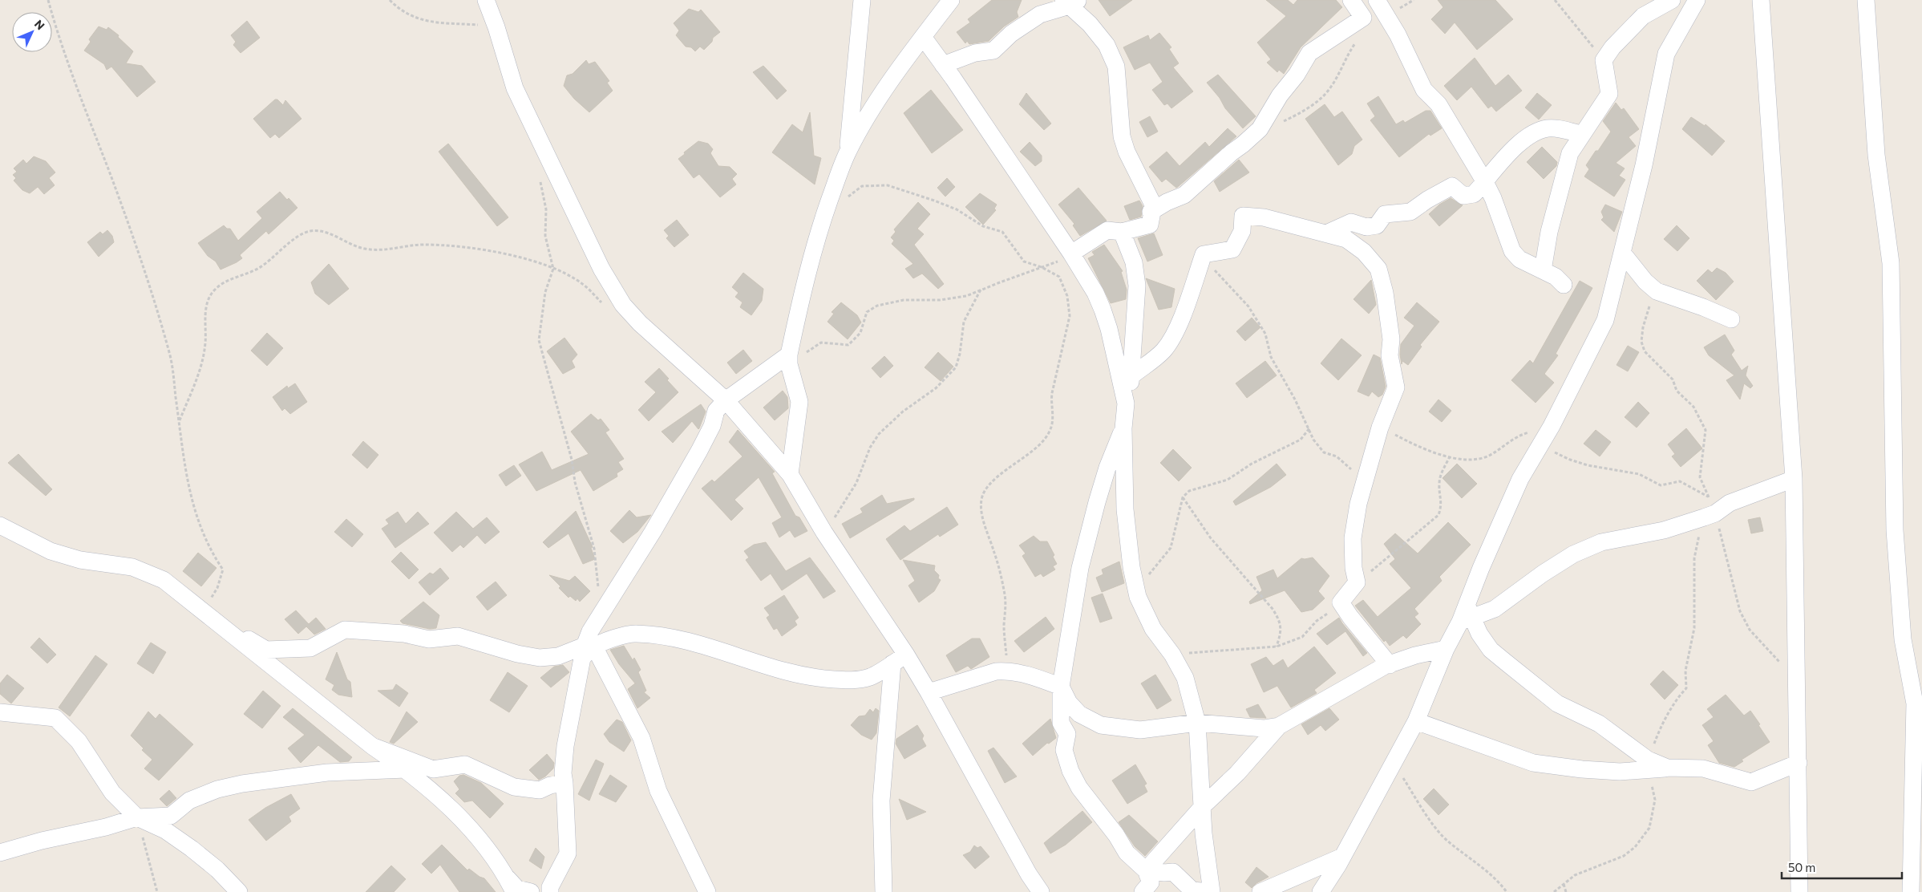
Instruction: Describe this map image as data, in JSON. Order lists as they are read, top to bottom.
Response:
{
  "scale_bar": "50 m",
  "north": "top right"
}
